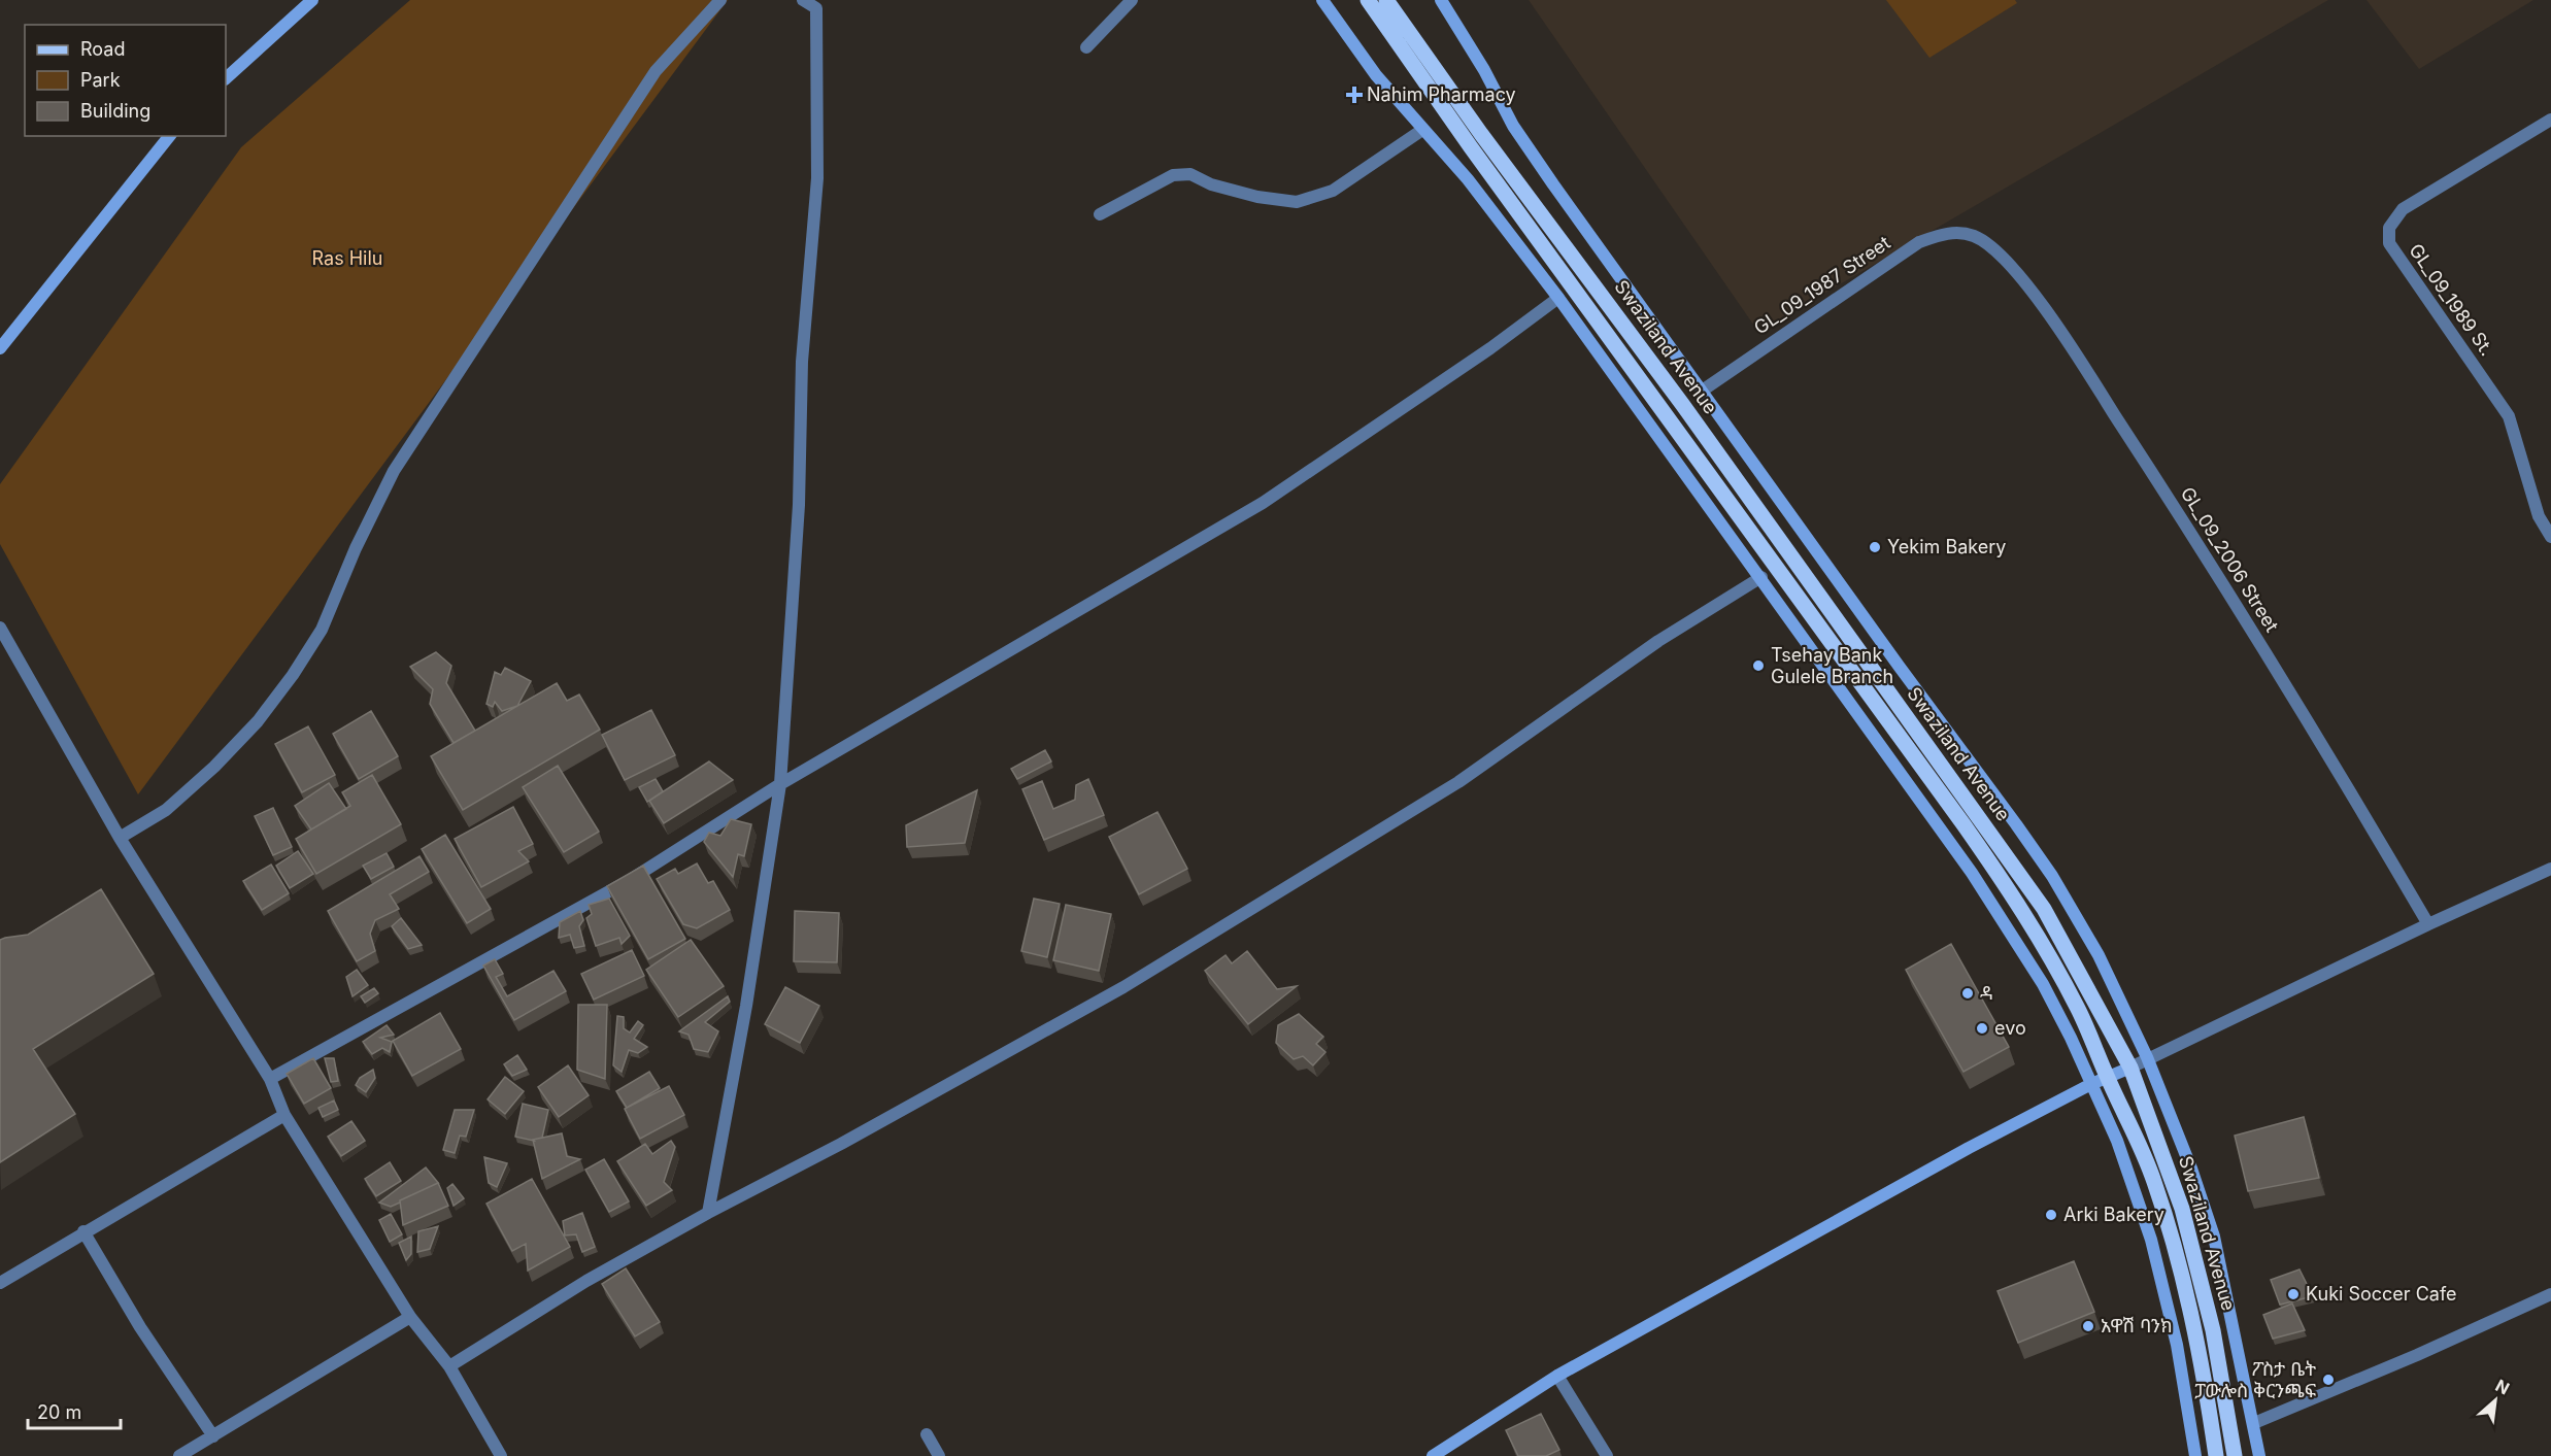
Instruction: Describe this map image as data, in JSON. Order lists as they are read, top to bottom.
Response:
{
  "streets": {
    "main road": ["Swaziland Avenue"],
    "street": ["GL_09_1987 Street", "GL_09_1989 St.", "GL_09_2006 Street"]
  },
  "crossings": [
    ["GL_09_1987 Street", "GL_09_2006 Street"]
  ],
  "parks": ["Ras Hilu"],
  "places": {
    "health": ["Nahim Pharmacy"],
    "other": [
      "Yekim Bakery",
      "Tsehay Bank Gulele Branch",
      "ዳ",
      "evo",
      "Arki Bakery",
      "Kuki Soccer Cafe",
      "አዋሽ ባንክ",
      "ፖስታ ቤት ፓውሎስ ቅርንጫፍ"
    ]
  },
  "legend": ["Road", "Park", "Building"],
  "scale_bar": "20 m",
  "north": "top right"
}
